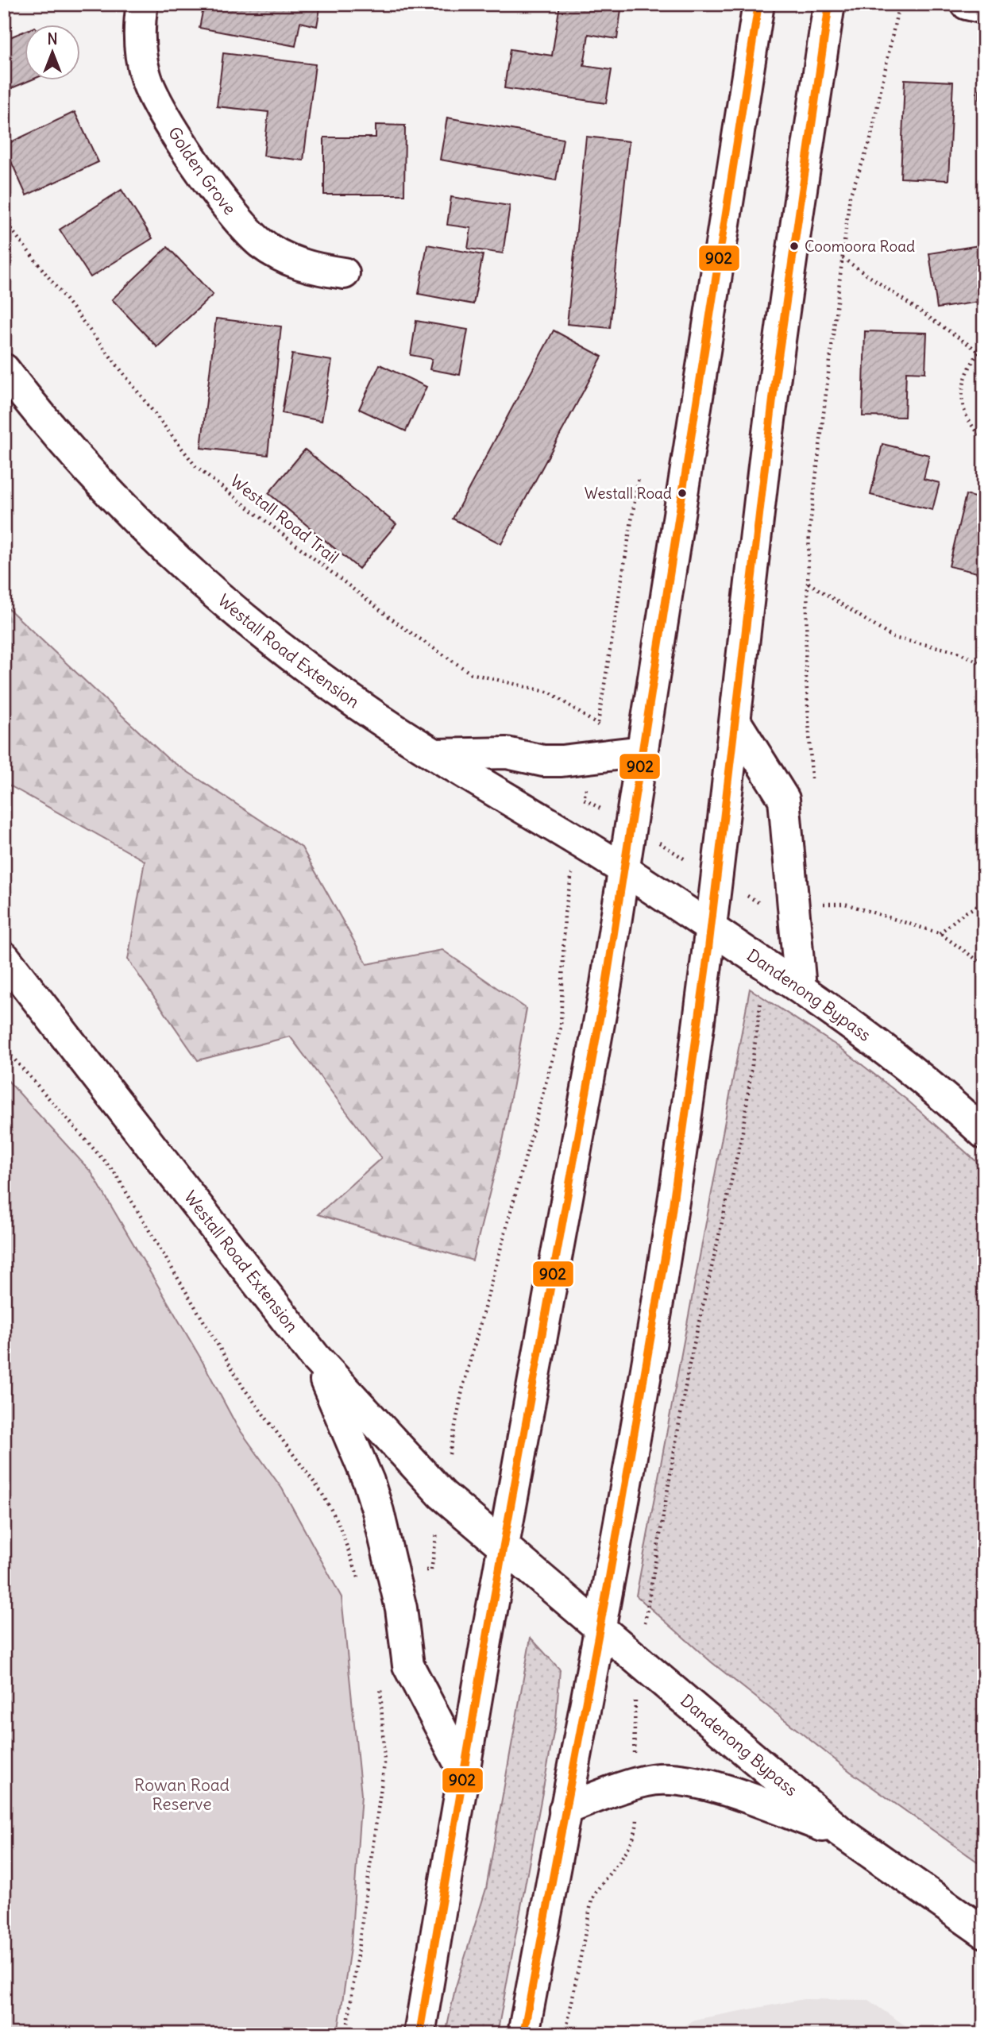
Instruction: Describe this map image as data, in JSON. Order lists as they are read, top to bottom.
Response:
{
  "streets": {
    "main road": ["Golden Grove", "Westall Road Extension", "Dandenong Bypass"],
    "path": ["Westall Road Trail"]
  },
  "crossings": [
    ["Westall Road Extension", "Dandenong Bypass"]
  ],
  "parks": ["Rowan Road Reserve"],
  "places": ["Coomoora Road", "Westall Road"],
  "lines": ["transit line 902"],
  "north": "top"
}
